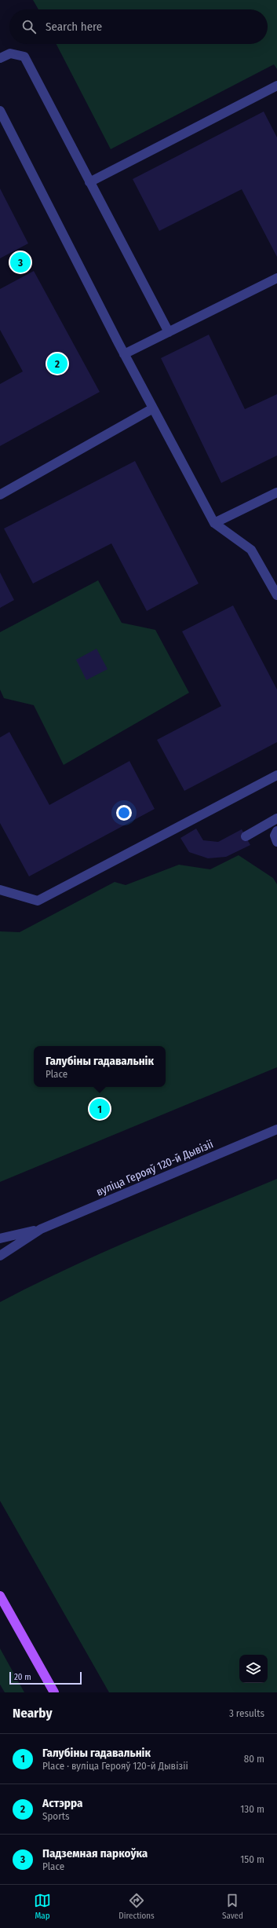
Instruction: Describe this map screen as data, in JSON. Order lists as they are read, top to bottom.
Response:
{
  "streets": {
    "street": ["вуліца Герояў 120-й Дывізіі"]
  },
  "scale_bar": "20 m",
  "page": {
    "search": "Search here",
    "pins": ["3", "2", "1"],
    "popup": ["Галубіны гадавальнік", "Place"],
    "scale": "20 m",
    "heading": ["Nearby", "3 results"],
    "list": [
      {
        "mark": "1",
        "name": "Галубіны гадавальнік",
        "note": "Place · вуліца Герояў 120-й Дывізіі",
        "value": "80 m"
      },
      {
        "mark": "2",
        "name": "Астэрра",
        "note": "Sports",
        "value": "130 m"
      },
      {
        "mark": "3",
        "name": "Падземная паркоўка",
        "note": "Place",
        "value": "150 m"
      }
    ],
    "nav": ["Map", "Directions", "Saved"]
  }
}
